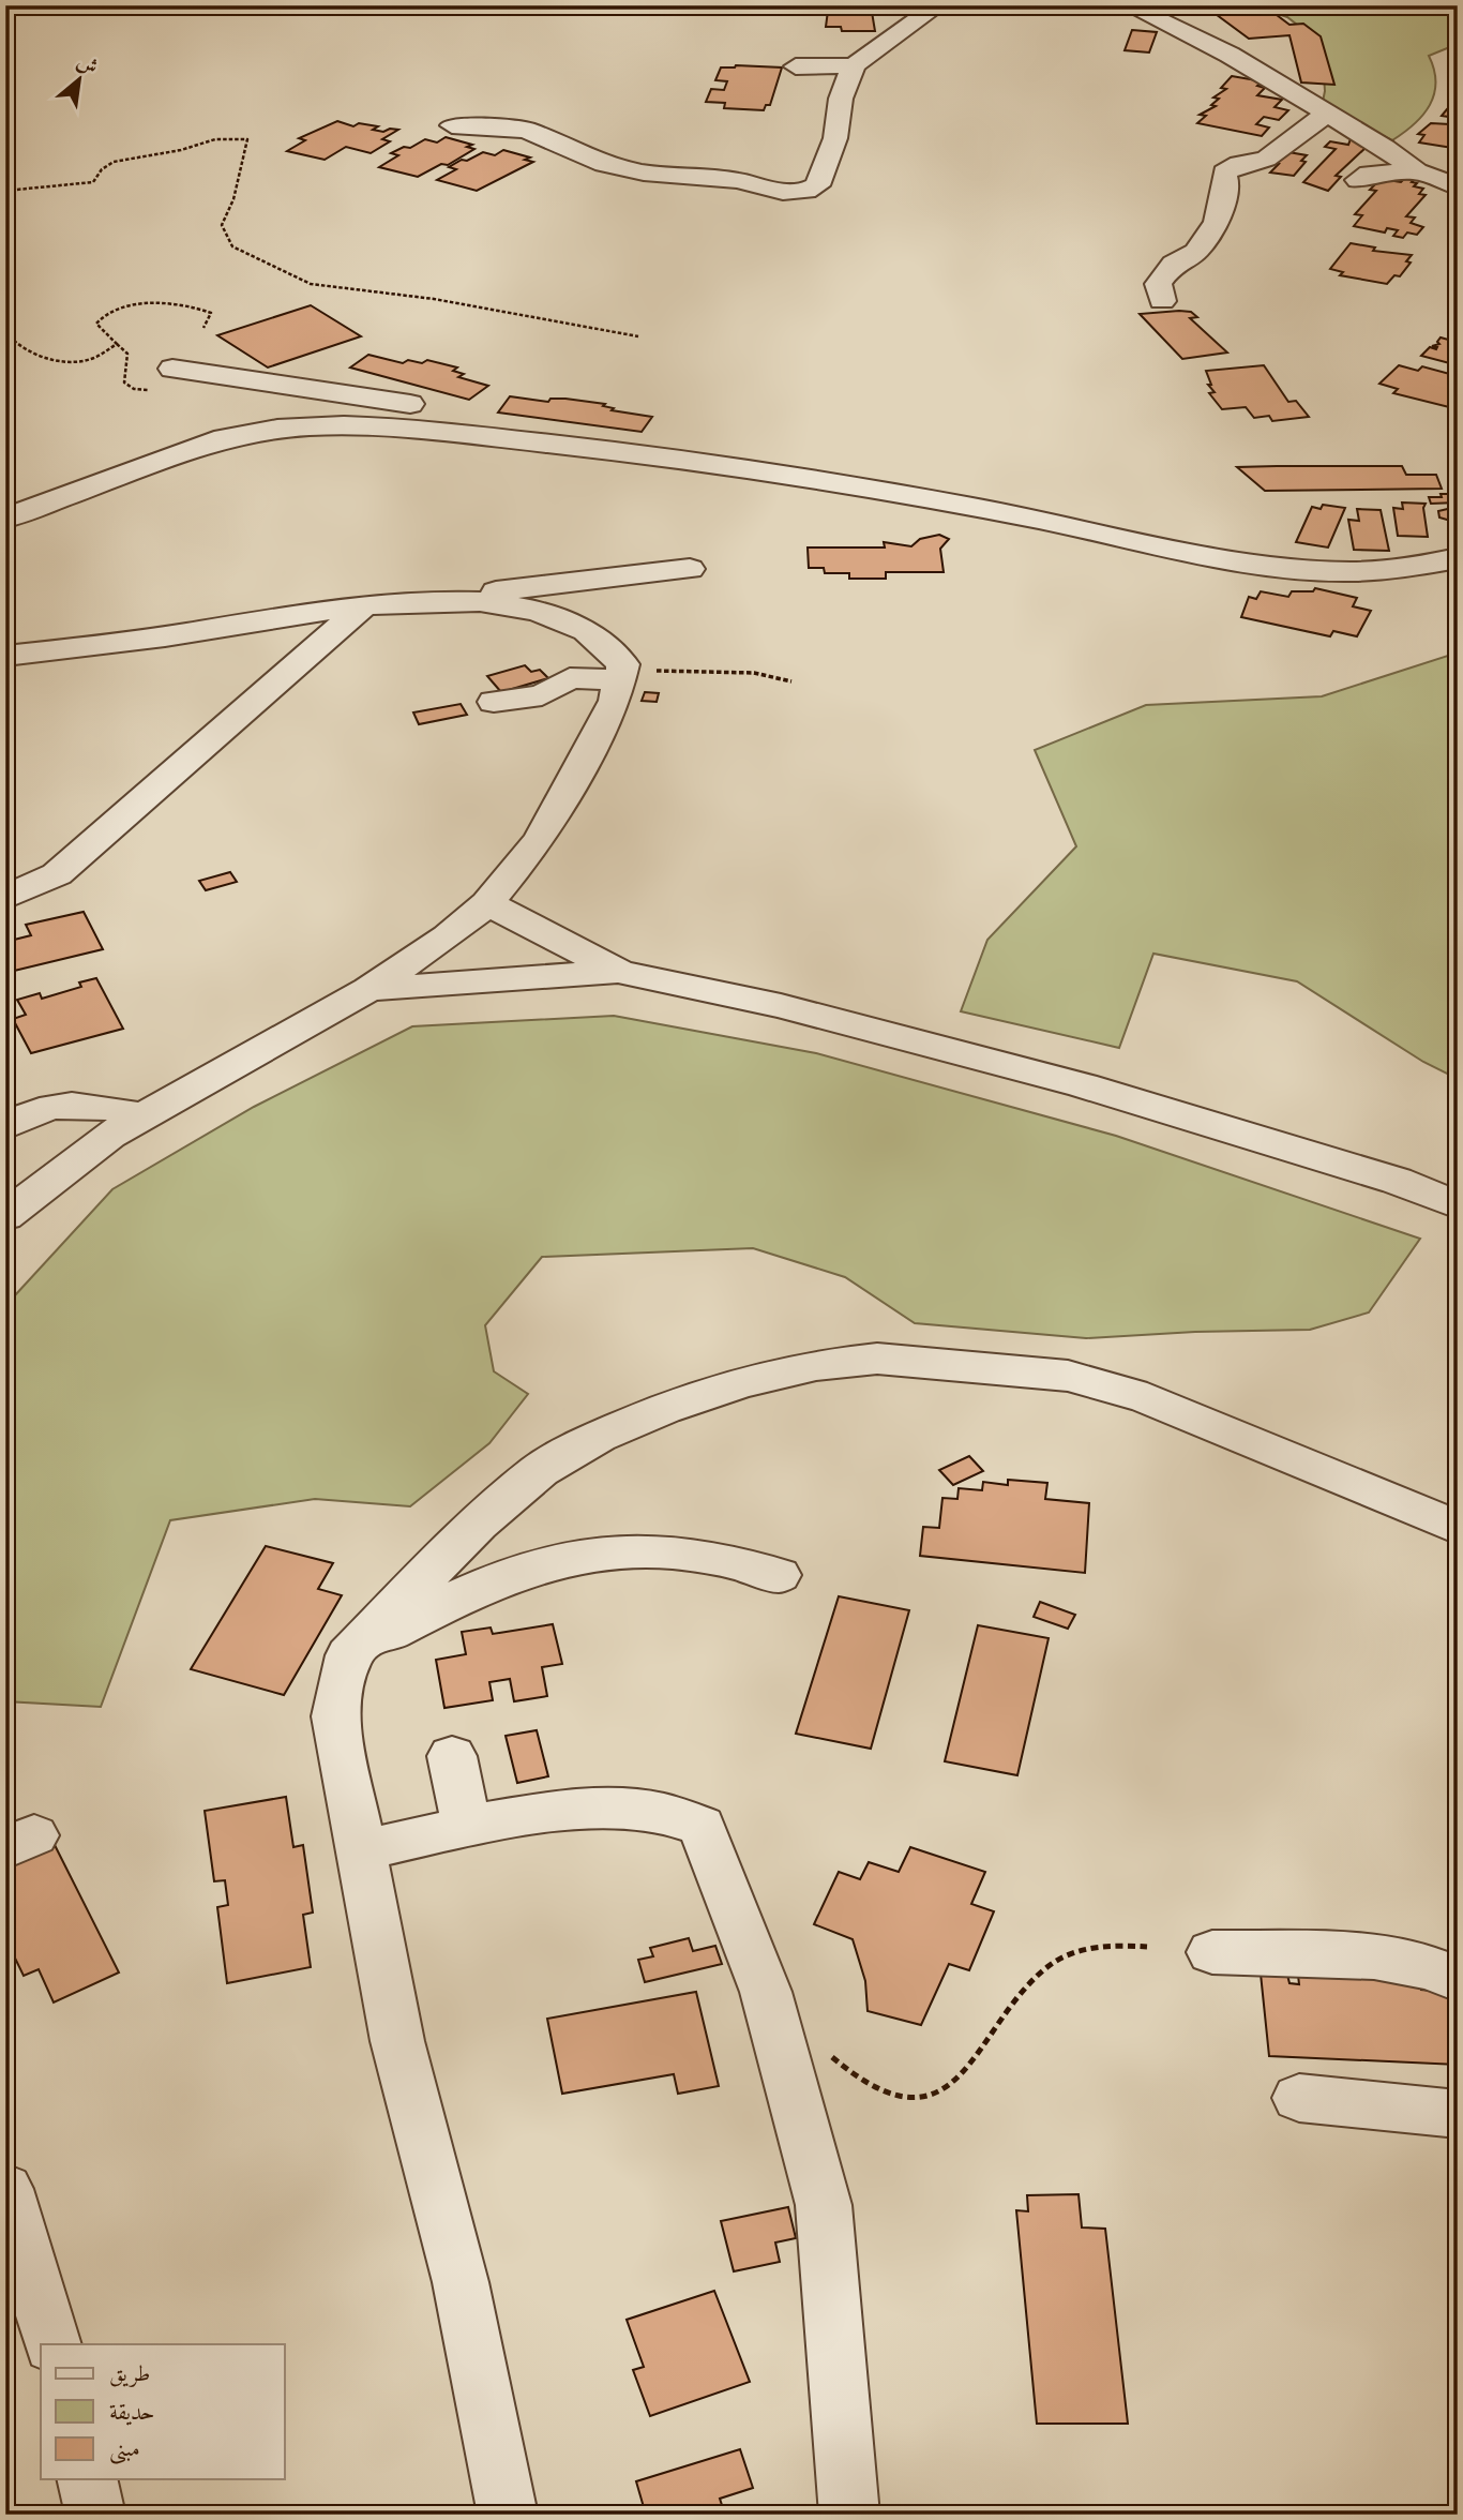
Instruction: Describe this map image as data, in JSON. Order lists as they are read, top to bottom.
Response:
{
  "legend": ["طريق", "حديقة", "مبنى"],
  "north": "top right"
}
